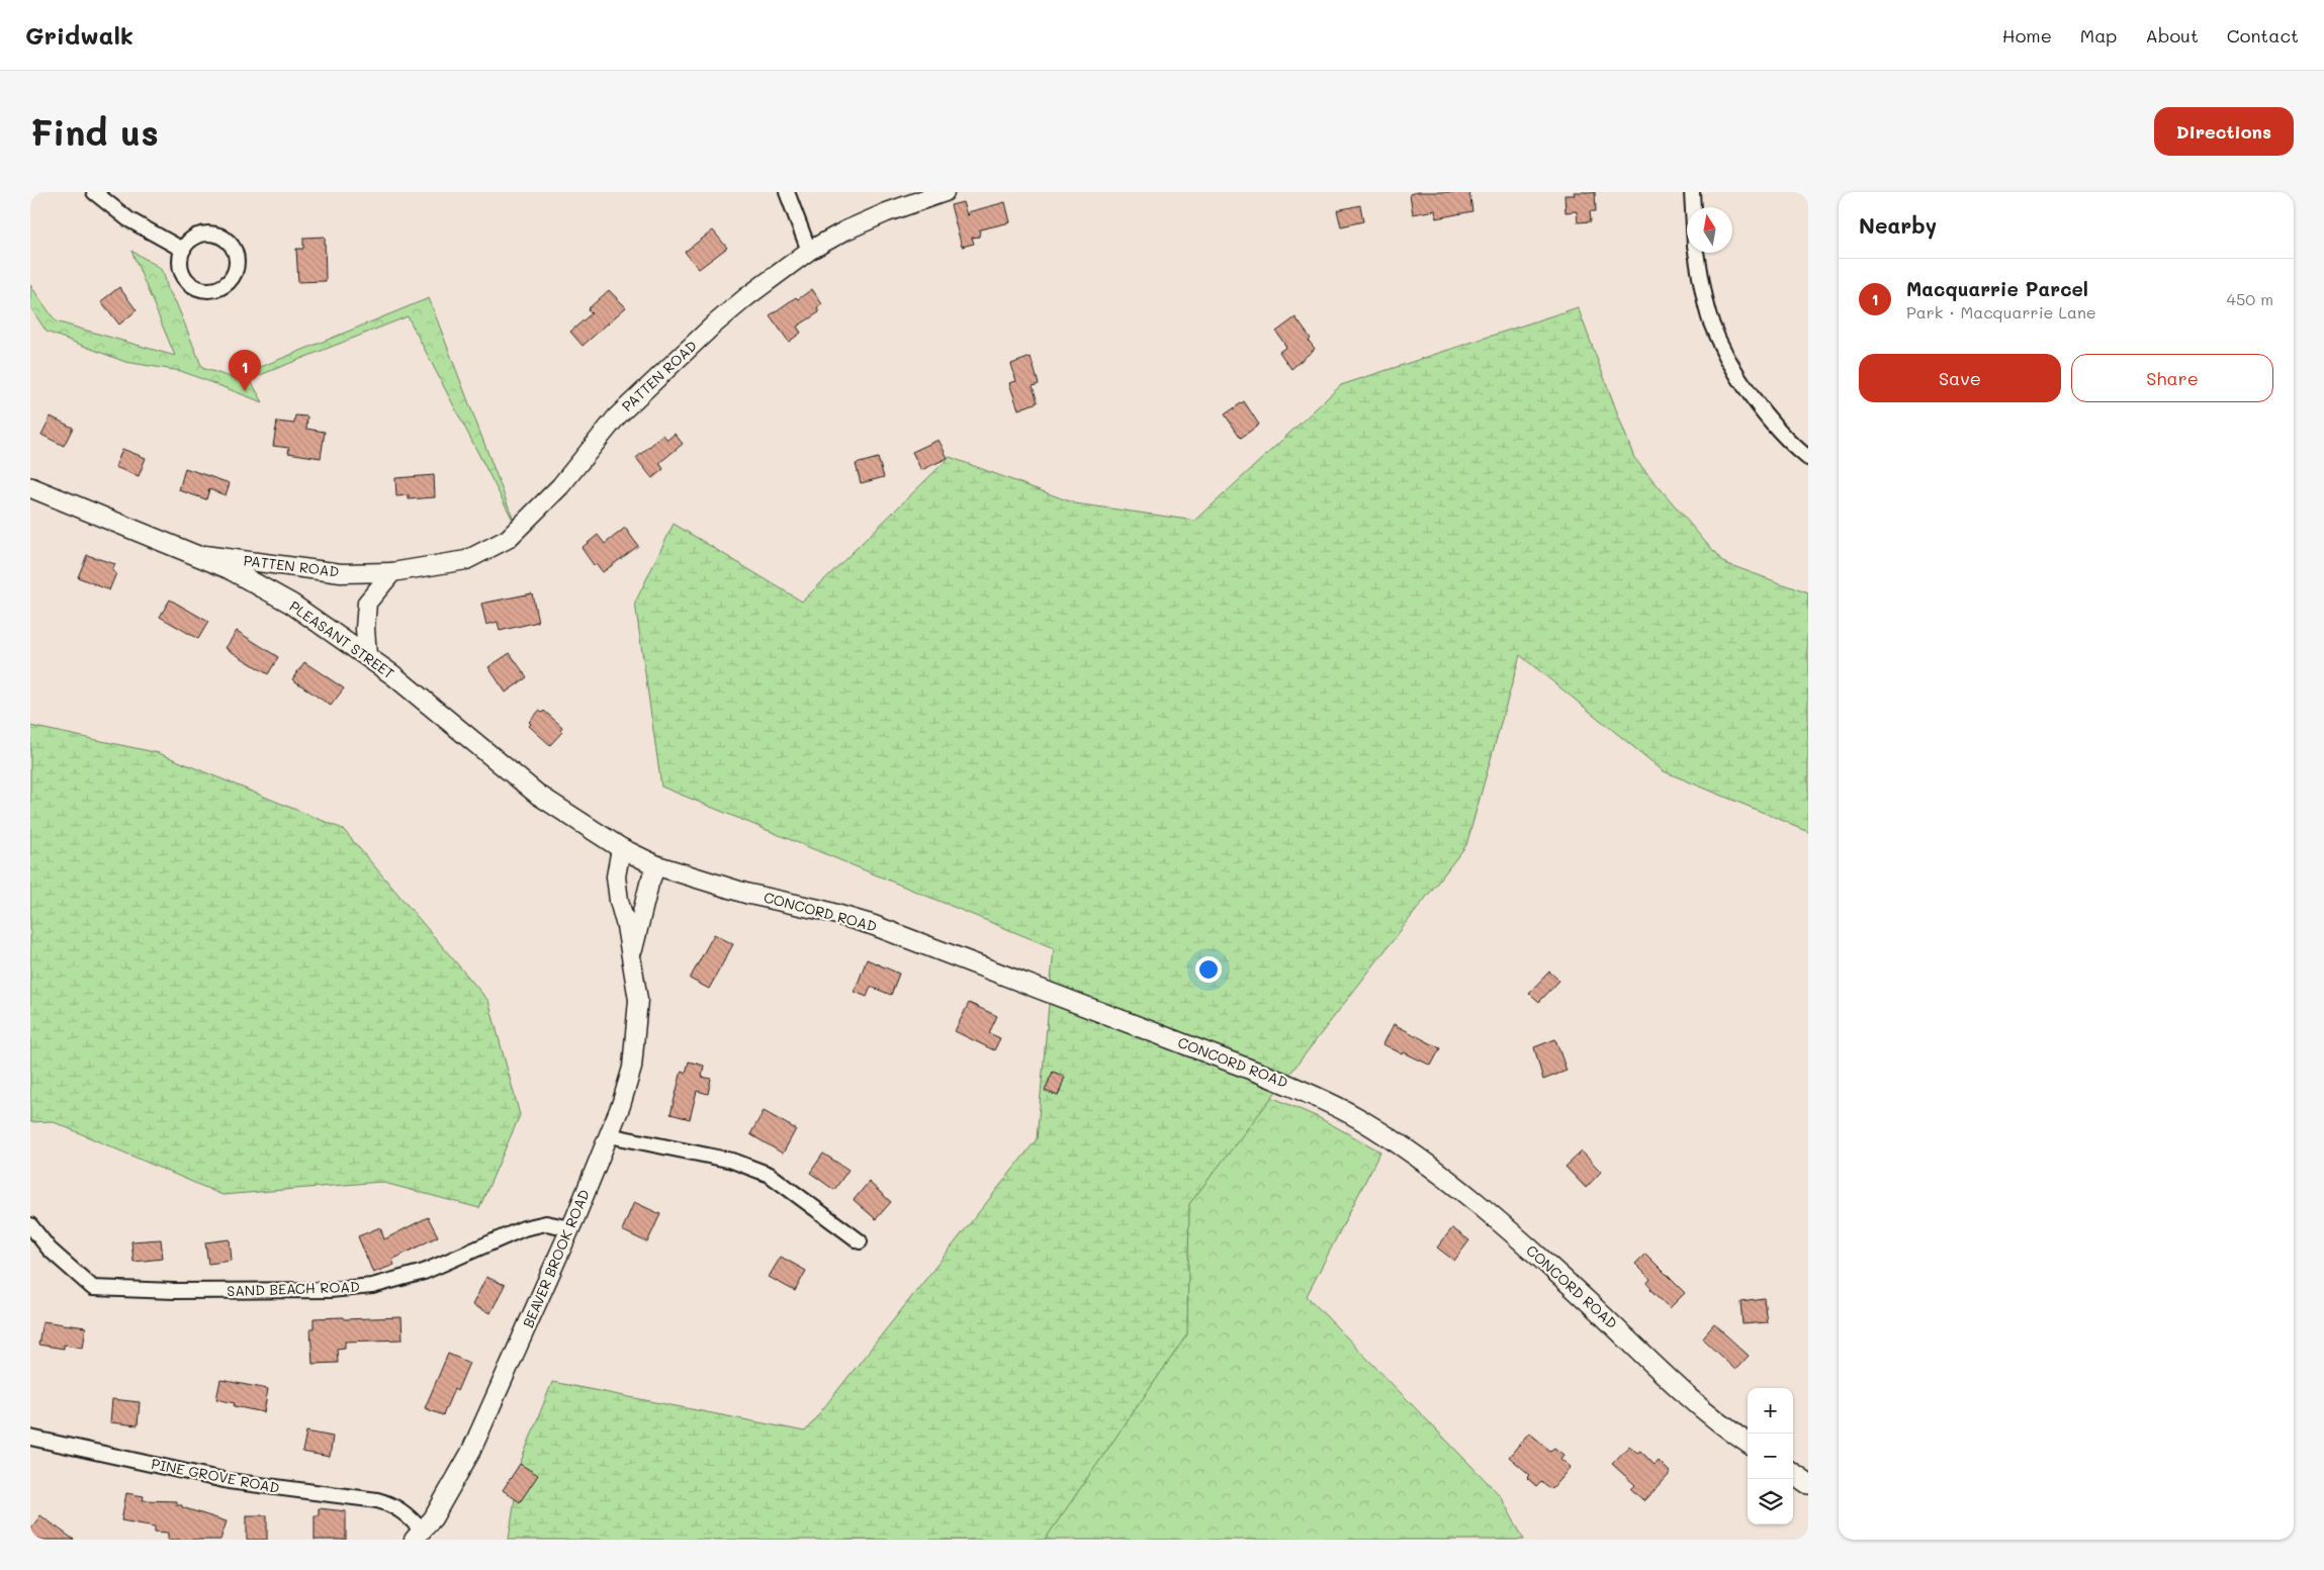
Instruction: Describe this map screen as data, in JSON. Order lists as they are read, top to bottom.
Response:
{
  "streets": {
    "main road": ["PLEASANT STREET", "CONCORD ROAD"],
    "street": [
      "PATTEN ROAD",
      "BEAVER BROOK ROAD",
      "SAND BEACH ROAD",
      "PINE GROVE ROAD"
    ]
  },
  "crossings": [
    ["PATTEN ROAD", "PLEASANT STREET"],
    ["PLEASANT STREET", "CONCORD ROAD"],
    ["PLEASANT STREET", "BEAVER BROOK ROAD"],
    ["CONCORD ROAD", "BEAVER BROOK ROAD"],
    ["BEAVER BROOK ROAD", "SAND BEACH ROAD"],
    ["BEAVER BROOK ROAD", "PINE GROVE ROAD"]
  ],
  "north": "top",
  "page": {
    "header": "Gridwalk",
    "nav": [
      "Home",
      "Map",
      "About",
      "Contact"
    ],
    "buttons": [
      "Directions",
      ["Save", "Share"]
    ],
    "title": "Find us",
    "heading": "Nearby",
    "list": [
      {
        "mark": "1",
        "name": "Macquarrie Parcel",
        "note": "Park · Macquarrie Lane",
        "value": "450 m"
      }
    ],
    "pins": "1",
    "map_buttons": ["+", "−"]
  }
}
